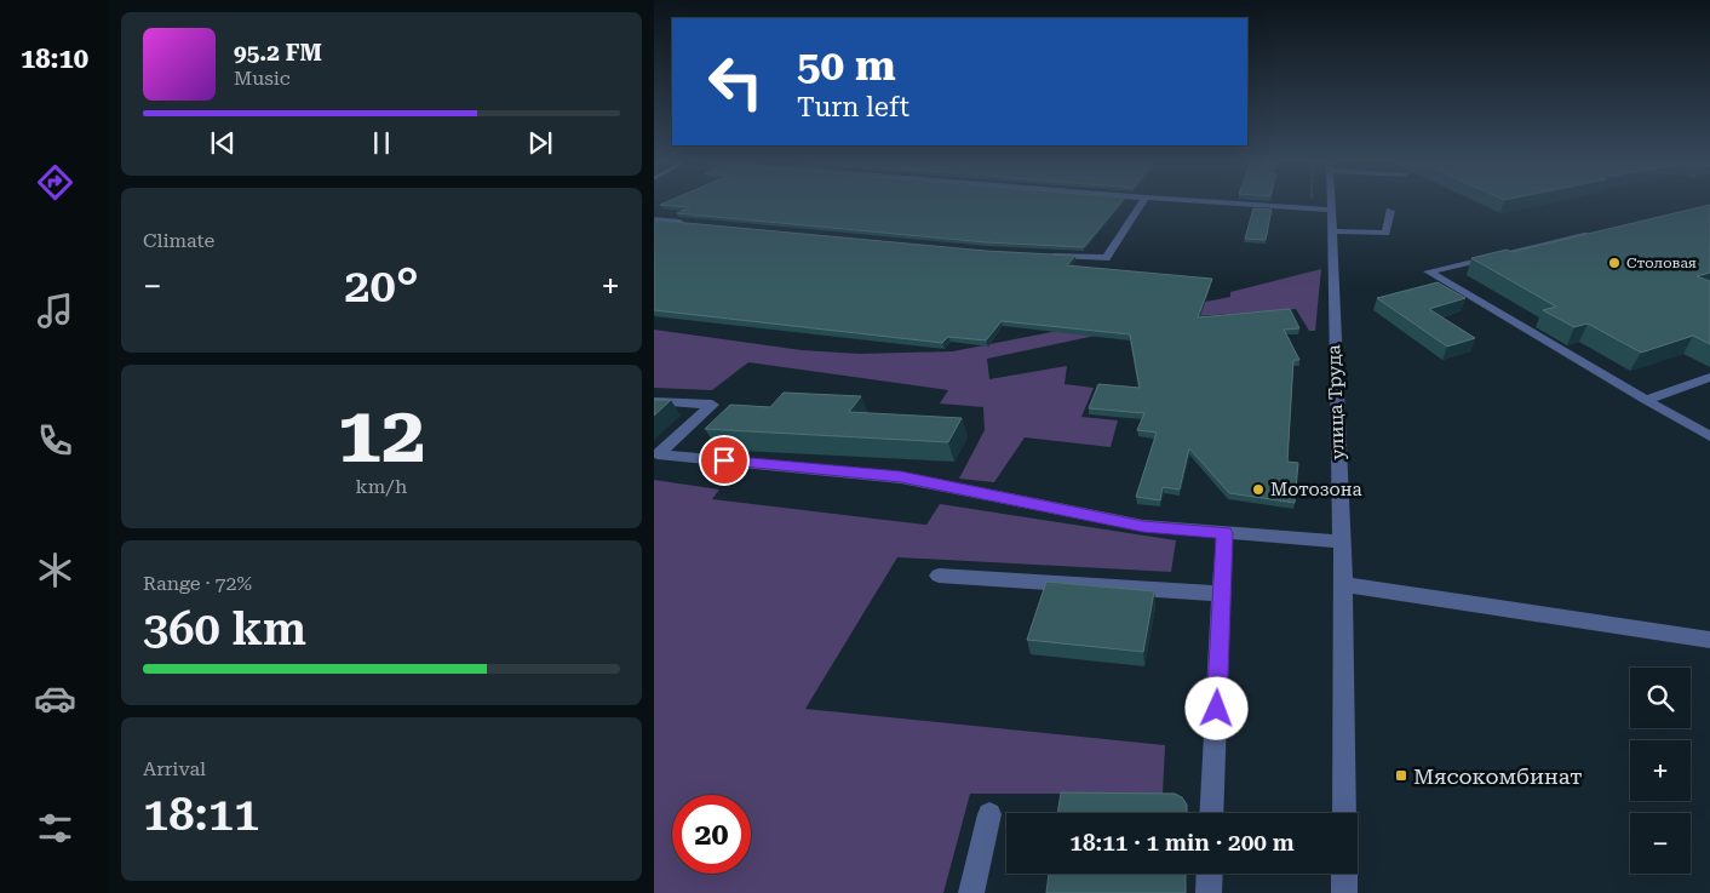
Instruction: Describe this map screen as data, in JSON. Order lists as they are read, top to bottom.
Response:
{
  "streets": {
    "street": ["улица Труда"]
  },
  "places": {
    "other": ["Столовая", "Мотозона"],
    "transit": ["Мясокомбинат"]
  },
  "page": {
    "tabs": "18:10",
    "turn": ["50 m", "Turn left"],
    "song": ["95.2 FM", "Music"],
    "tile": [
      "Climate",
      ["12", "km/h"],
      ["Range · 72%", "360 km"],
      ["Arrival", "18:11"]
    ],
    "heat": ["−", "20°", "+"],
    "map_buttons": ["+", "−"],
    "limit": "20",
    "trip": "18:11 · 1 min · 200 m"
  }
}
